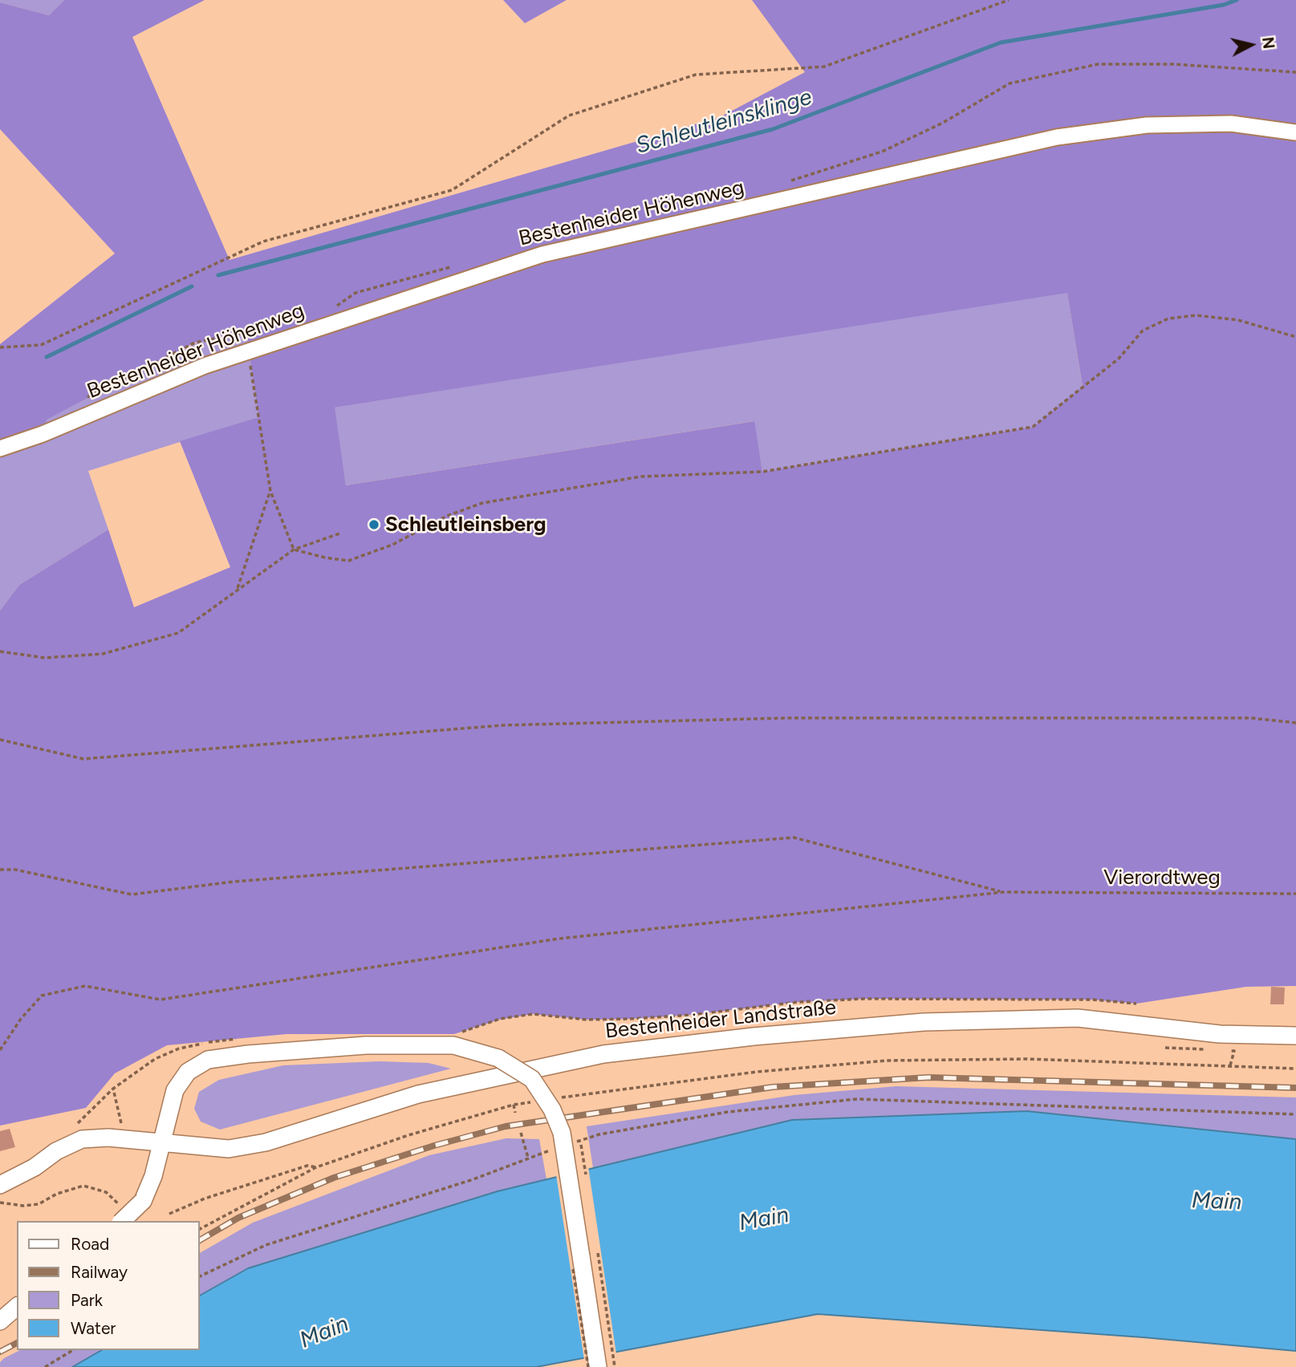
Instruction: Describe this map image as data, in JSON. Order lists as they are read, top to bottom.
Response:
{
  "streets": {
    "main road": ["Bestenheider Landstraße"],
    "street": ["Bestenheider Höhenweg"],
    "path": ["Vierordtweg"]
  },
  "water": ["Schleutleinsklinge", "Main"],
  "places": ["Schleutleinsberg"],
  "legend": [
    "Road",
    "Railway",
    "Park",
    "Water"
  ],
  "north": "right"
}
